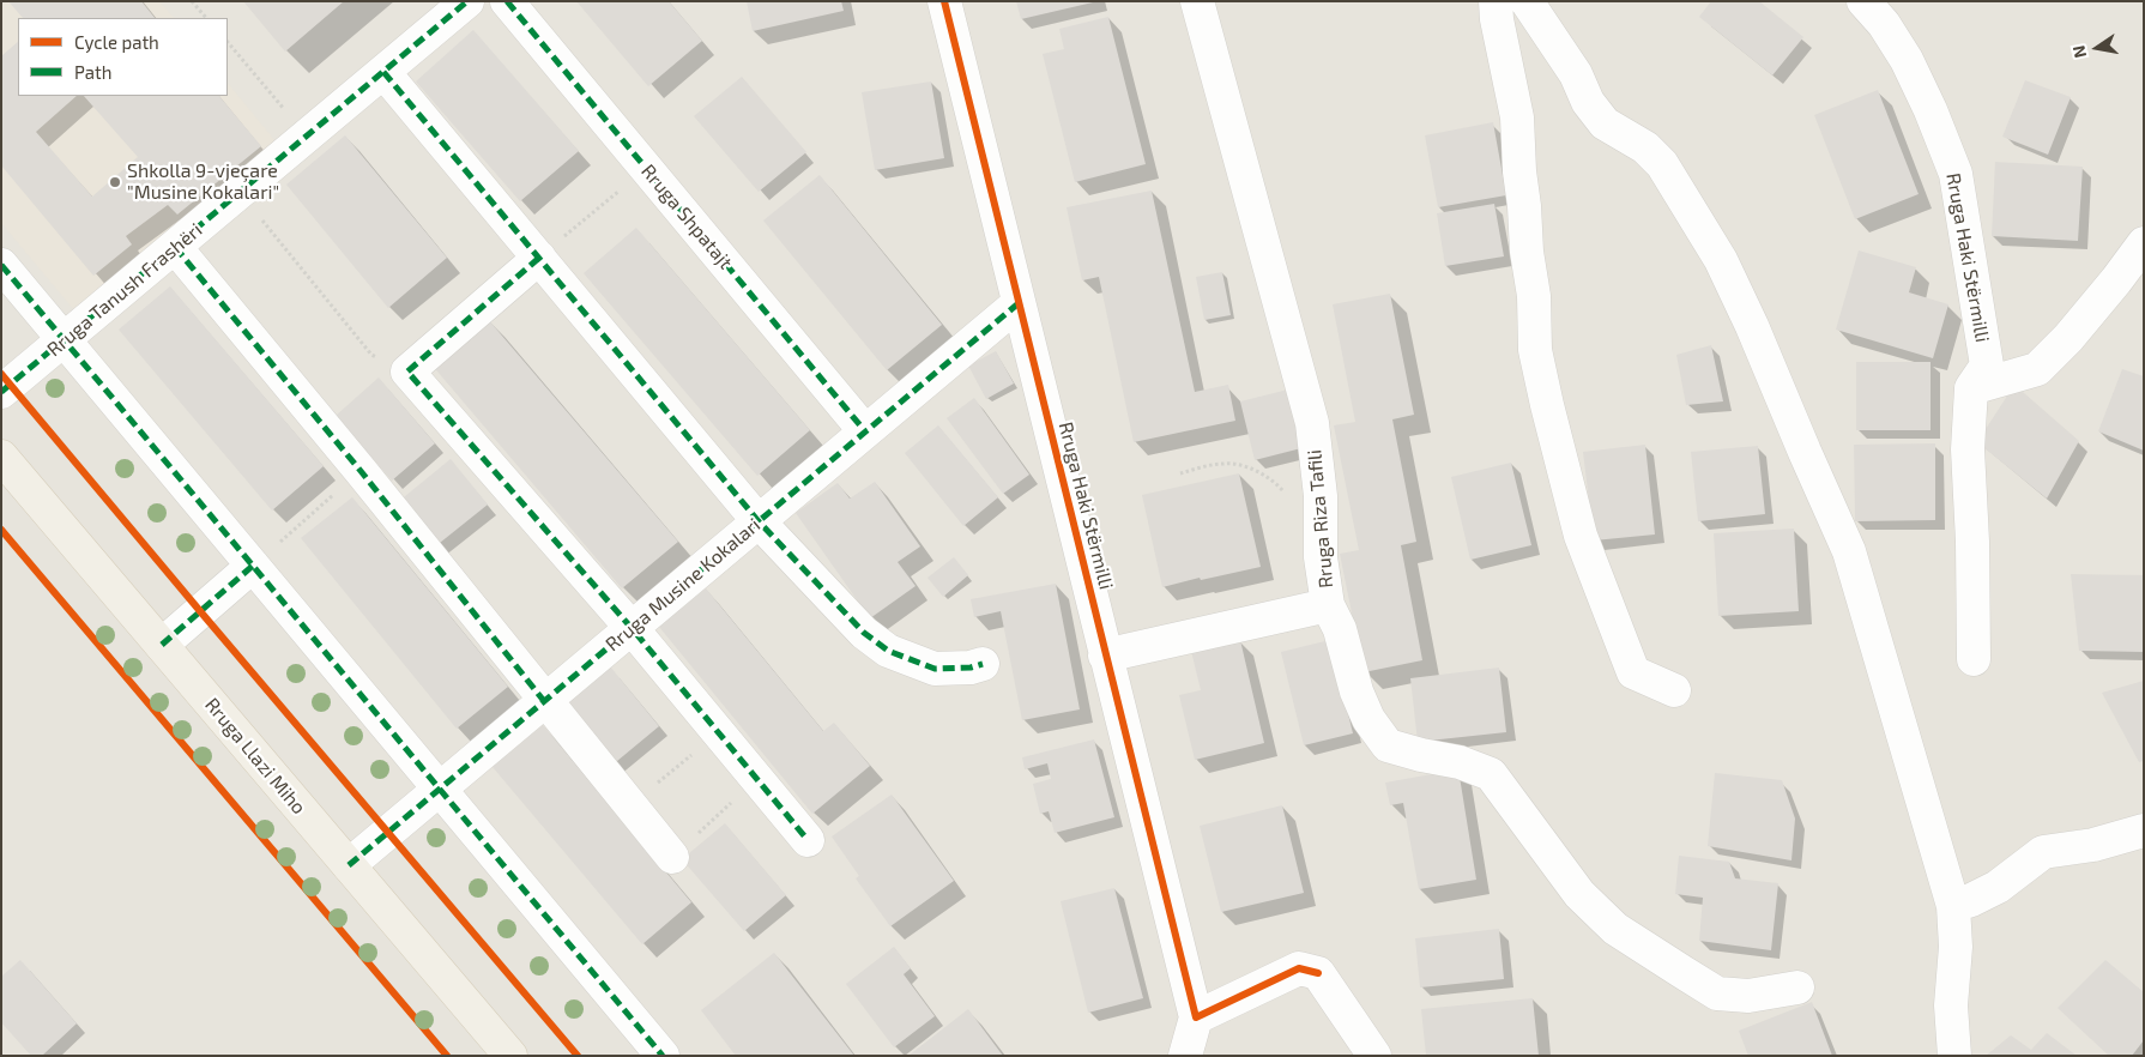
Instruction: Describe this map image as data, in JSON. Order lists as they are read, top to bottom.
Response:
{
  "streets": {
    "main road": ["Rruga Llazi Miho"],
    "street": [
      "Rruga Shpatajt",
      "Rruga Haki Stërmilli",
      "Rruga Tanush Frashëri",
      "Rruga Riza Tafili",
      "Rruga Musine Kokalari"
    ]
  },
  "crossings": [
    ["Rruga Shpatajt", "Rruga Musine Kokalari"],
    ["Rruga Haki Stërmilli", "Rruga Musine Kokalari"],
    ["Rruga Musine Kokalari", "Rruga Llazi Miho"]
  ],
  "places": ["Shkolla 9-vjeçare \"Musine Kokalari\""],
  "legend": ["Cycle path", "Path"],
  "north": "left"
}
